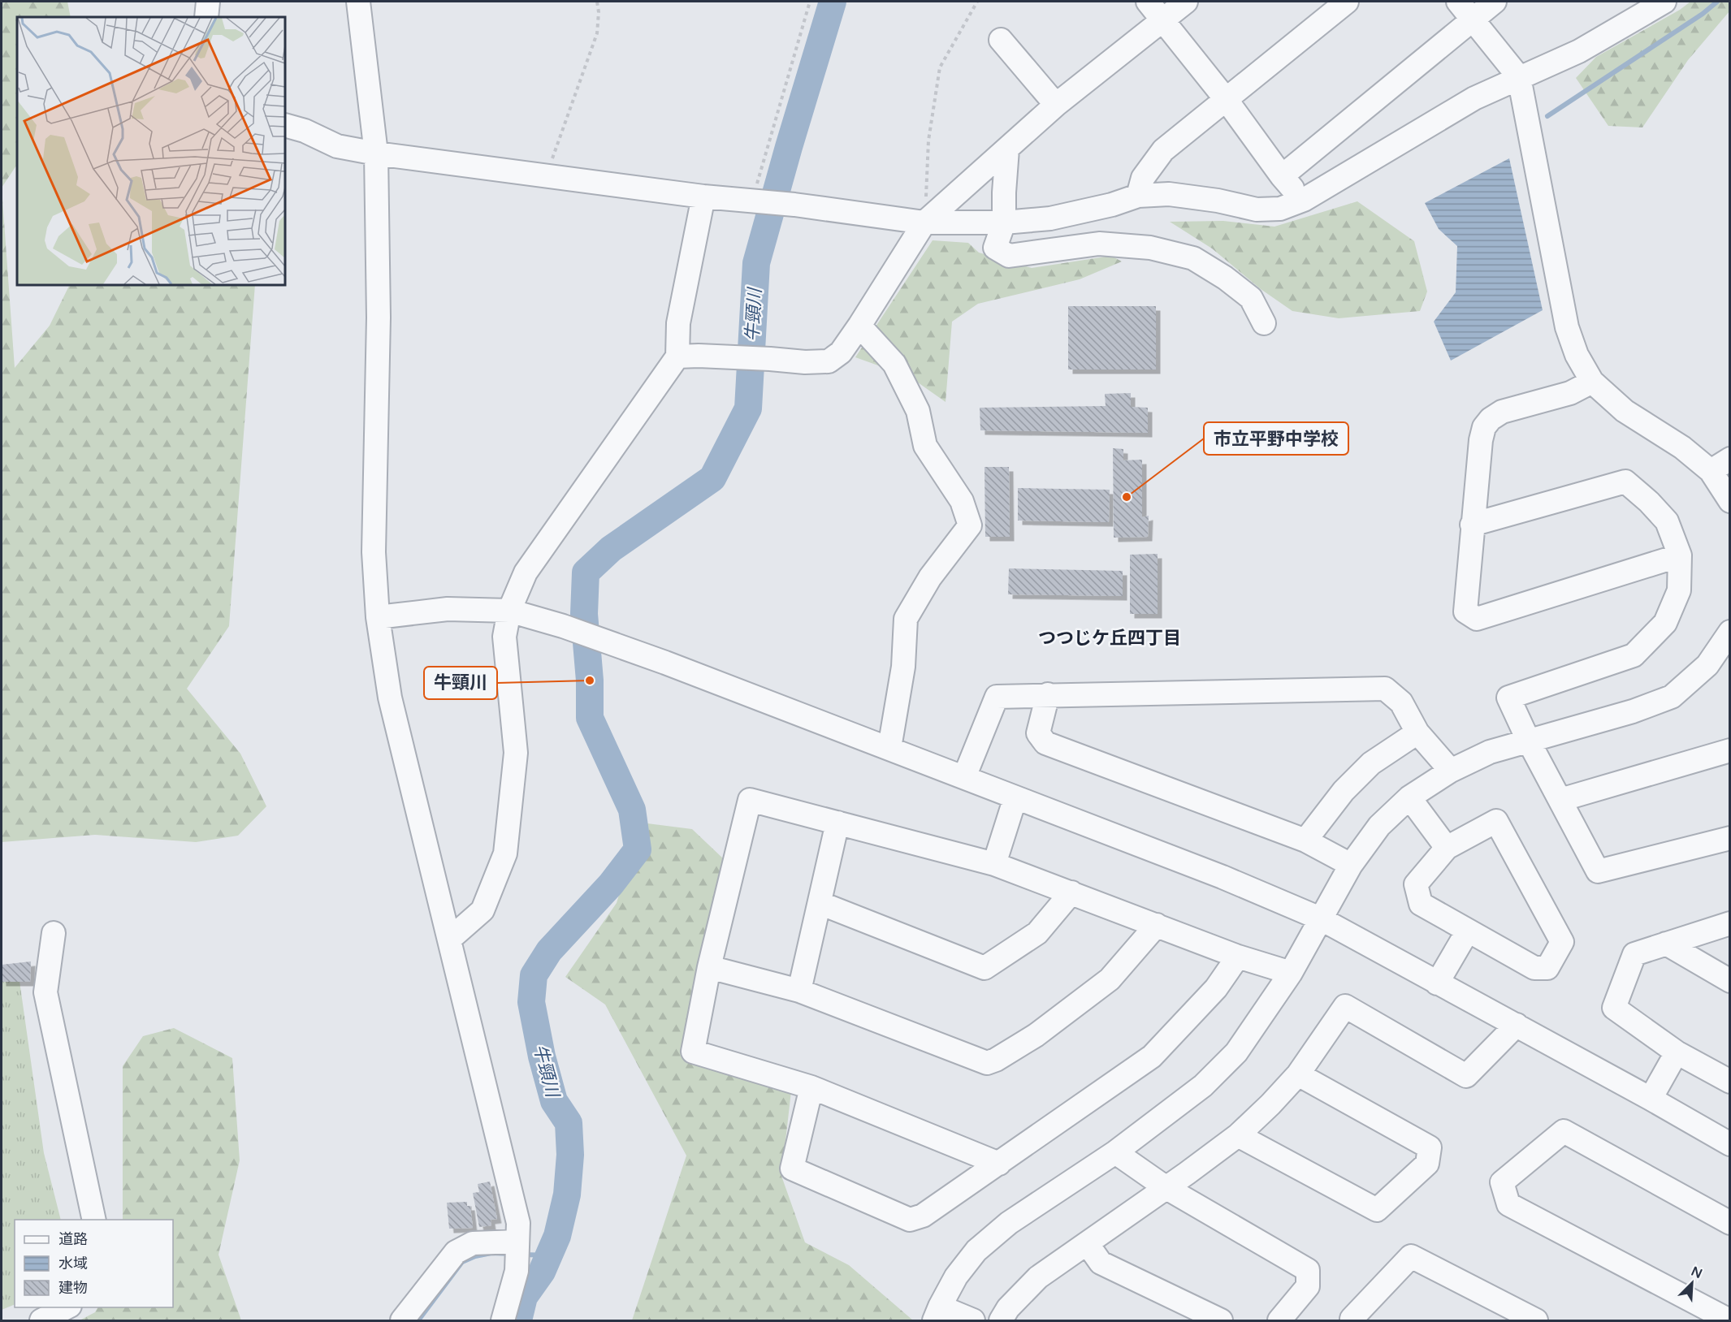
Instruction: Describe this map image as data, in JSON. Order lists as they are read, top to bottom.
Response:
{
  "districts": ["つつじケ丘四丁目"],
  "water": ["牛頸川"],
  "places": ["市立平野中学校", "牛頸川"],
  "legend": ["道路", "水域", "建物"],
  "north": "top right"
}
